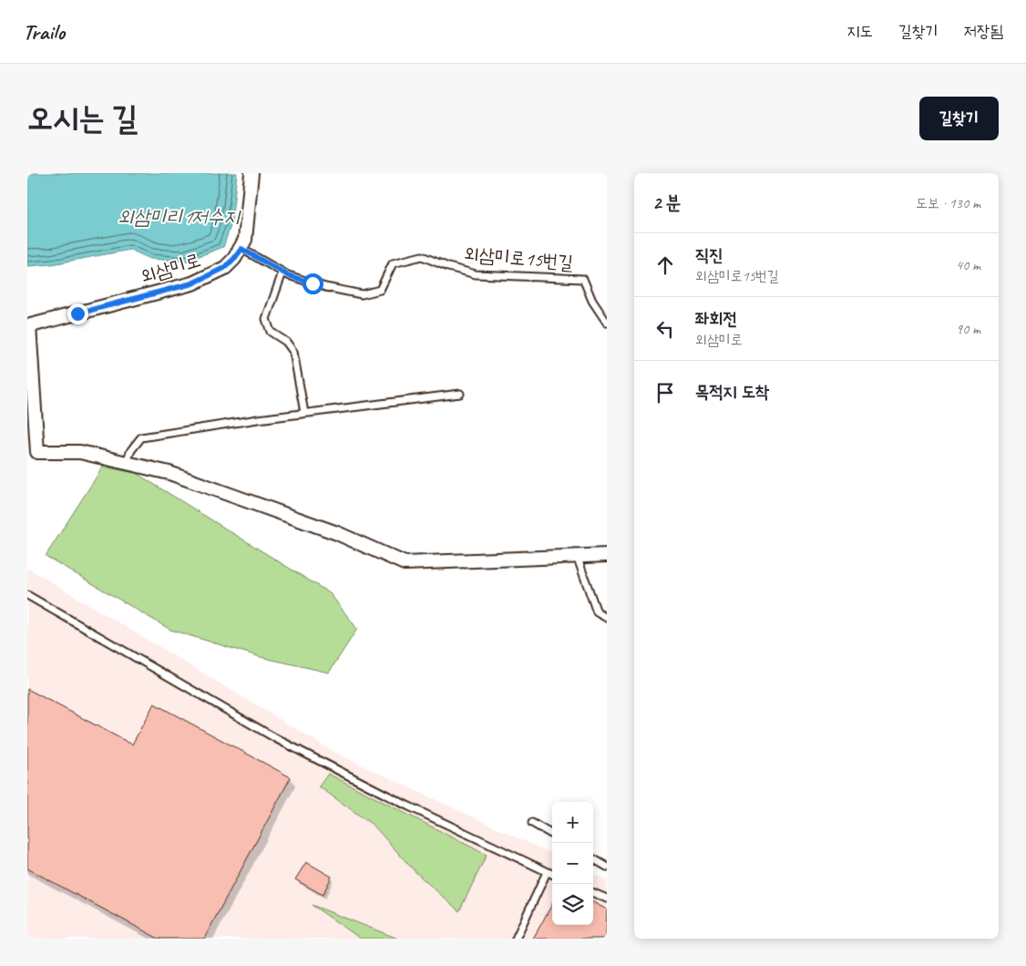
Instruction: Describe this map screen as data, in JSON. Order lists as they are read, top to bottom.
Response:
{
  "streets": {
    "street": ["외삼미로"],
    "lane": ["외삼미로15번길"]
  },
  "crossings": [
    ["외삼미로15번길", "외삼미로"]
  ],
  "water": ["외삼미리1저수지"],
  "page": {
    "header": "Trailo",
    "nav": ["지도", "길찾기", "저장됨"],
    "buttons": "길찾기",
    "title": "오시는 길",
    "heading": ["2 분", "도보 · 130 m"],
    "list": [
      ["직진", "외삼미로15번길", "40 m"],
      ["좌회전", "외삼미로", "90 m"],
      "목적지 도착"
    ],
    "map_buttons": ["+", "−"]
  }
}
